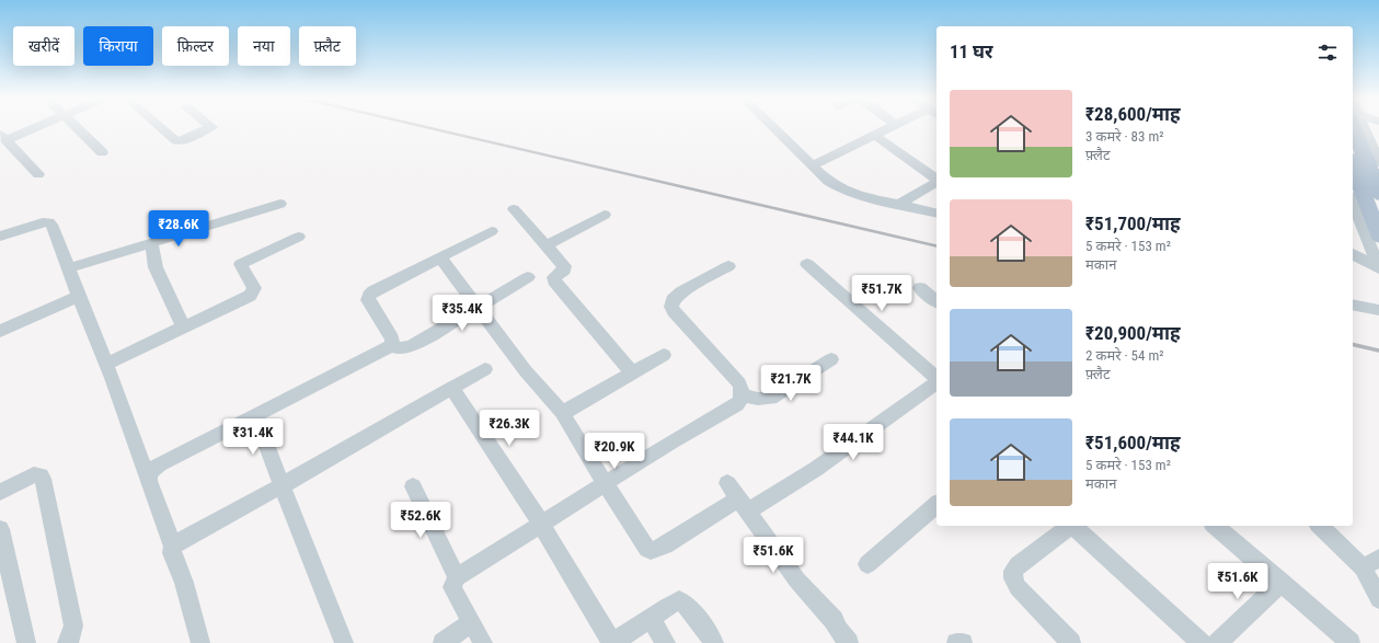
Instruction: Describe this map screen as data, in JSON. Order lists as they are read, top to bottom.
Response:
{
  "page": {
    "chip": [
      "खरीदें",
      "किराया",
      "फ़िल्टर",
      "नया",
      "फ़्लैट"
    ],
    "heading": "11 घर",
    "list": [
      {
        "name": "₹28,600/माह",
        "note": "3 कमरे · 83 m² · फ़्लैट"
      },
      {
        "name": "₹51,700/माह",
        "note": "5 कमरे · 153 m² · मकान"
      },
      {
        "name": "₹20,900/माह",
        "note": "2 कमरे · 54 m² · फ़्लैट"
      },
      {
        "name": "₹51,600/माह",
        "note": "5 कमरे · 153 m² · मकान"
      }
    ],
    "price": [
      "₹28.6K",
      "₹51.7K",
      "₹35.4K",
      "₹21.7K",
      "₹26.3K",
      "₹31.4K",
      "₹44.1K",
      "₹20.9K",
      "₹52.6K",
      "₹51.6K",
      "₹51.6K"
    ]
  }
}
